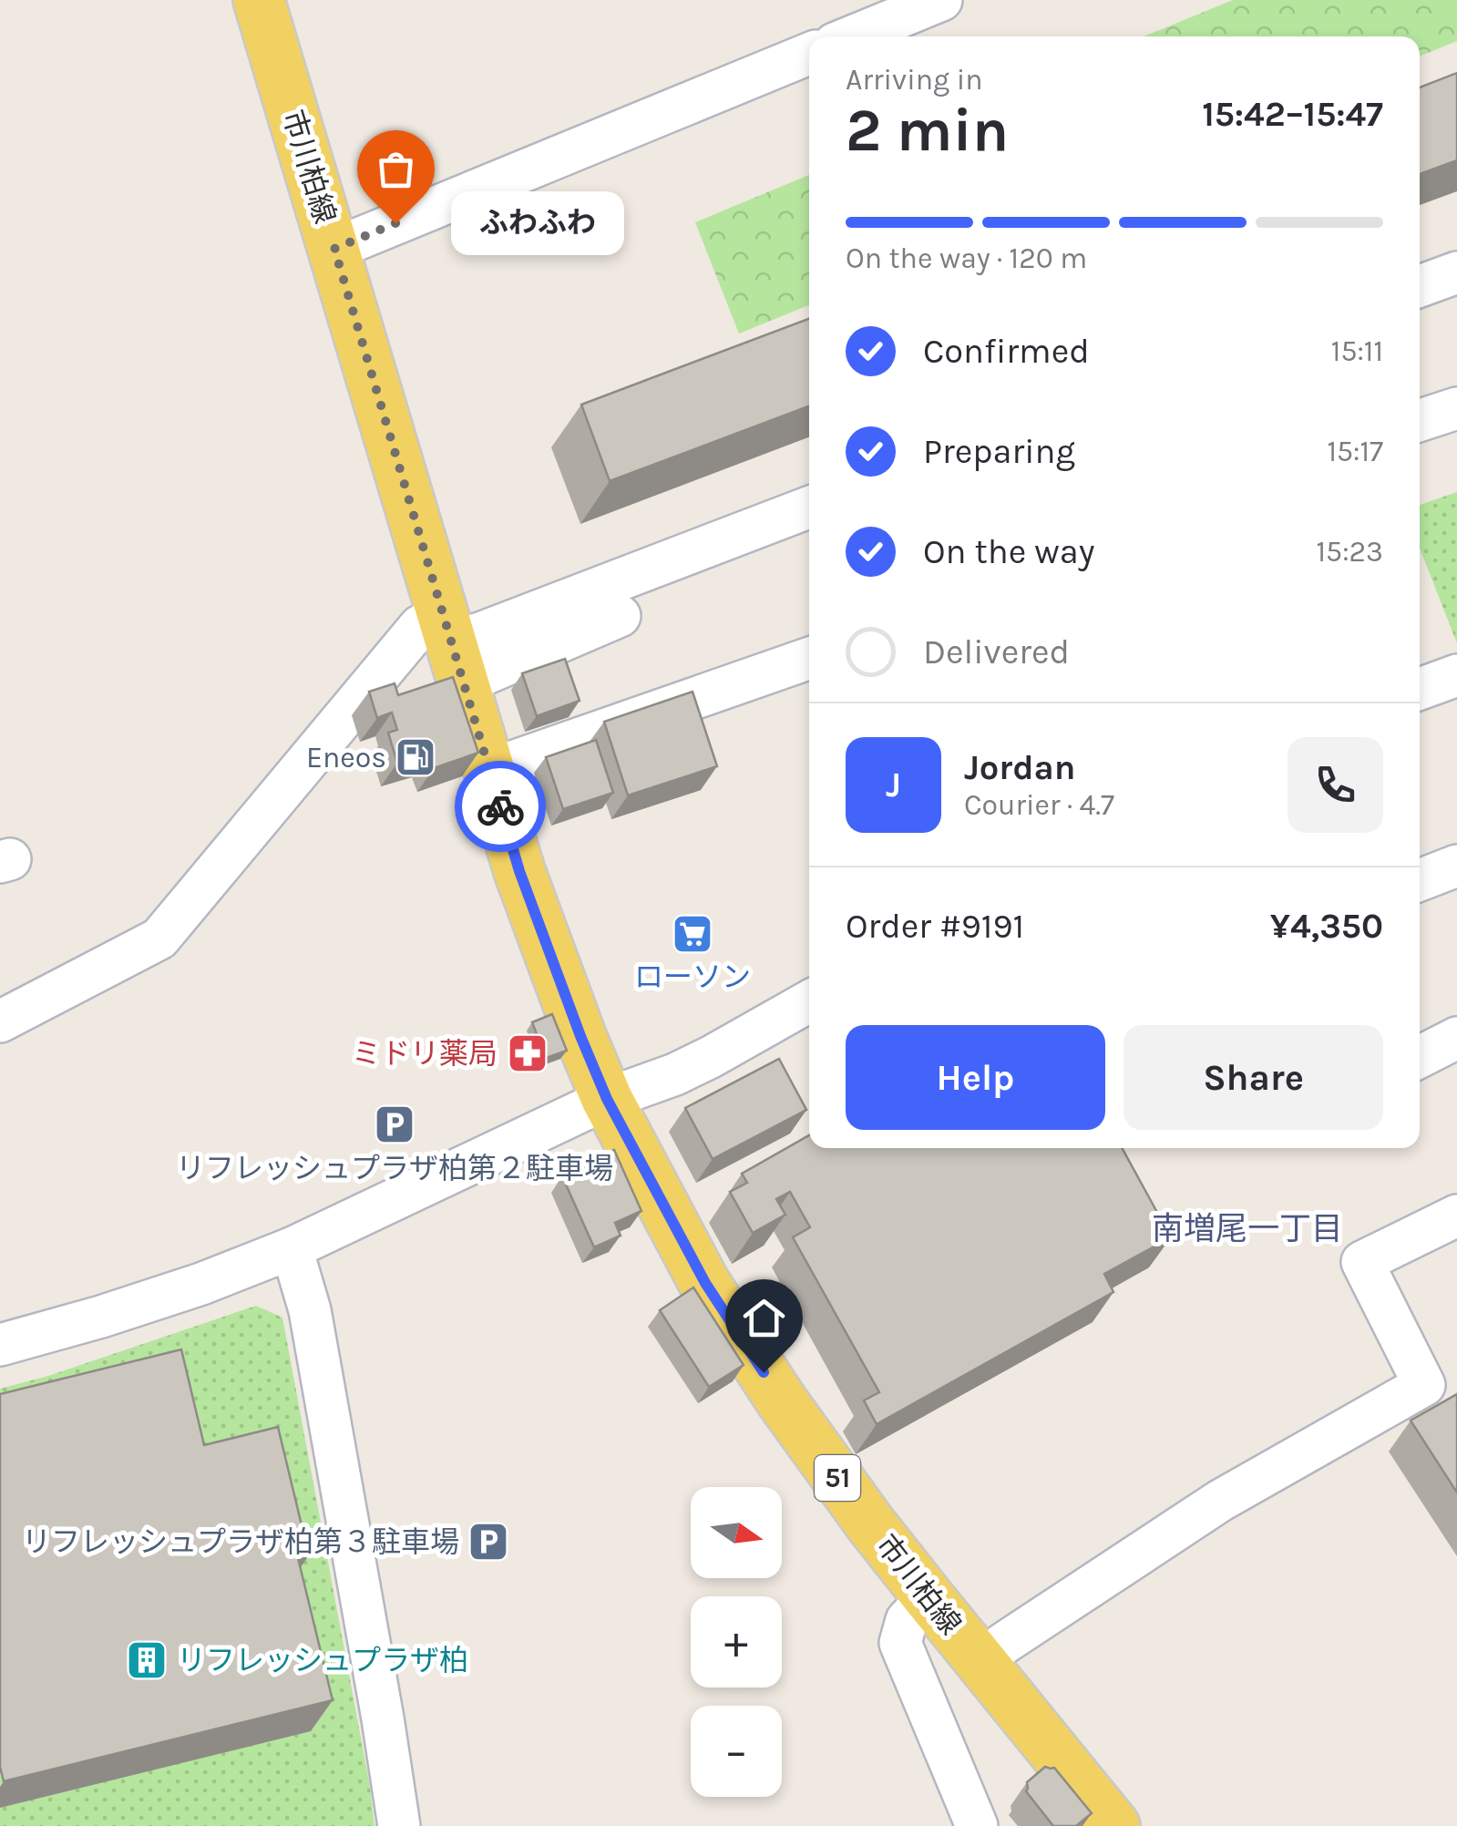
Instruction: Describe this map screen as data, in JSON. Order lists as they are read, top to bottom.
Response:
{
  "streets": {
    "main road": ["市川柏線", "51"]
  },
  "districts": ["南増尾一丁目"],
  "places": {
    "other": ["ふわふわ"],
    "fuel station": ["Eneos"],
    "supermarket": ["ローソン"],
    "pharmacy": ["ミドリ薬局"],
    "parking": ["リフレッシュプラザ柏第２駐車場", "リフレッシュプラザ柏第３駐車場"],
    "building": ["リフレッシュプラザ柏"]
  },
  "north": "right",
  "page": {
    "heading": ["2 min", "Arriving in", "15:42–15:47"],
    "panel": [
      "Jordan",
      "Courier · 4.7",
      "Order #9191",
      "¥4,350"
    ],
    "bubble": "ふわふわ",
    "bar": "On the way · 120 m",
    "list": [
      ["Confirmed", "15:11"],
      ["Preparing", "15:17"],
      ["On the way", "15:23"],
      "Delivered"
    ],
    "round": "J",
    "buttons": ["Help", "Share"],
    "map_buttons": ["+", "−"]
  }
}
